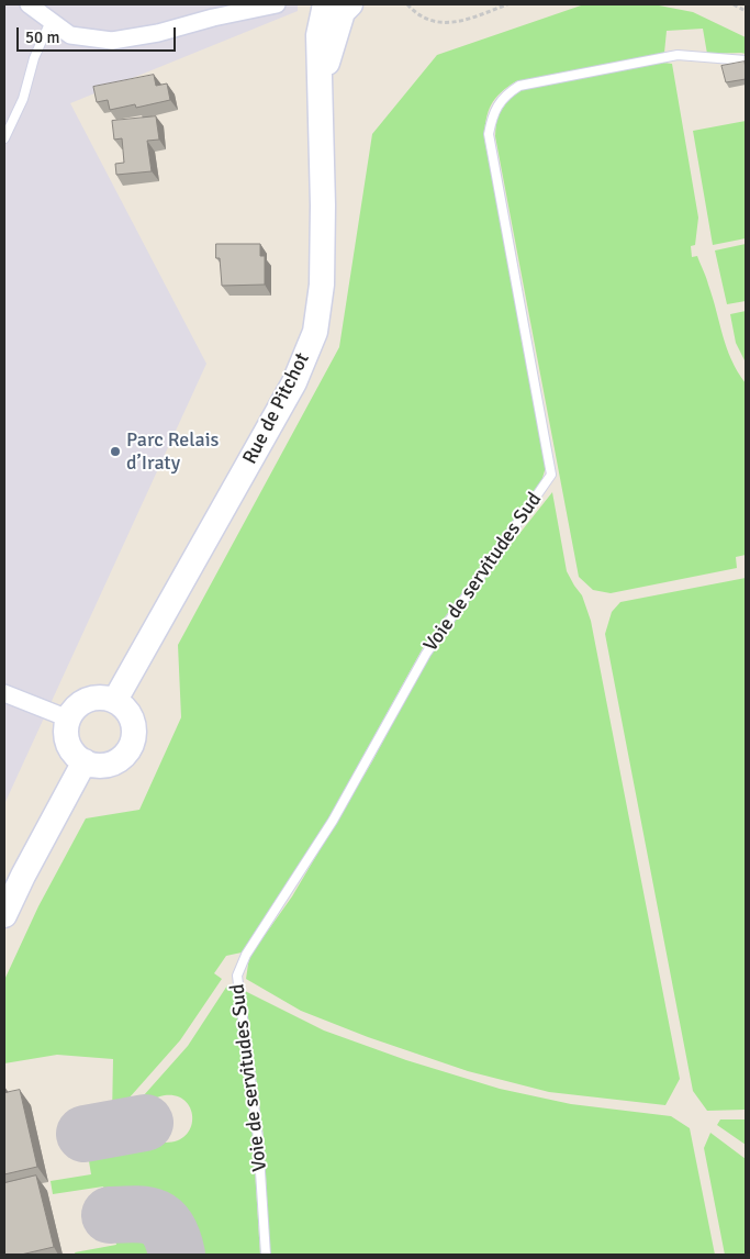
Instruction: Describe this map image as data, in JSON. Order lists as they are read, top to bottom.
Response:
{
  "streets": {
    "street": ["Rue de Pitchot"],
    "lane": ["Voie de servitudes Sud"]
  },
  "places": ["Parc Relais d’Iraty"],
  "scale_bar": "50 m"
}
